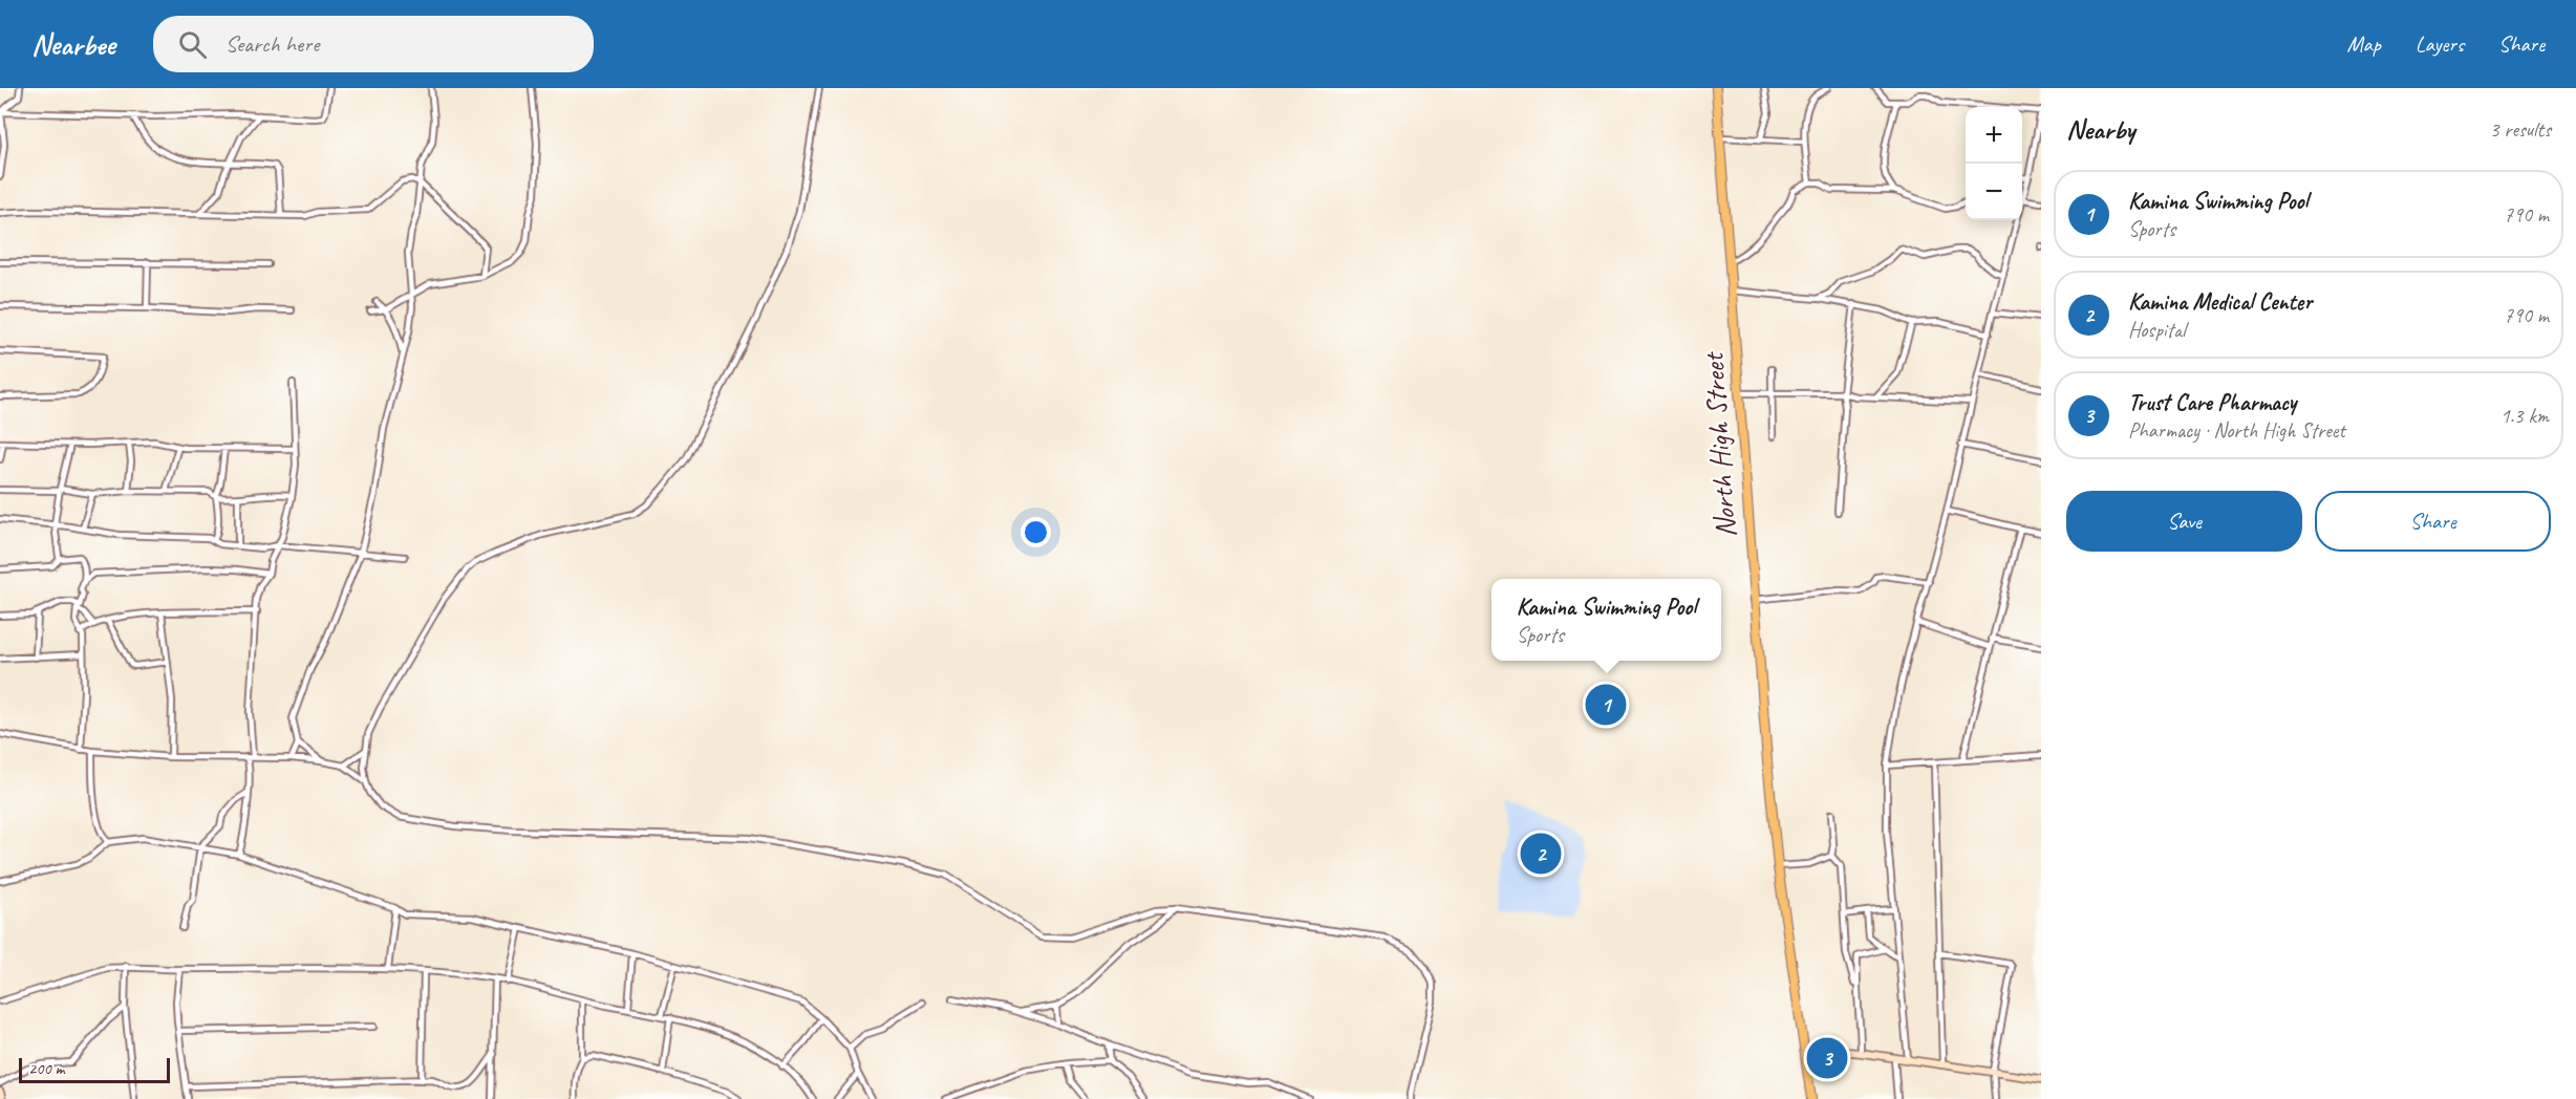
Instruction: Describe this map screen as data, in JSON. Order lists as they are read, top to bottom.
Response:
{
  "streets": {
    "highway": ["North High Street"]
  },
  "scale_bar": "200 m",
  "page": {
    "header": "Nearbee",
    "search": "Search here",
    "nav": ["Map", "Layers", "Share"],
    "heading": ["Nearby", "3 results"],
    "map_buttons": ["+", "−"],
    "list": [
      {
        "mark": "1",
        "name": "Kamina Swimming Pool",
        "note": "Sports",
        "value": "790 m"
      },
      {
        "mark": "2",
        "name": "Kamina Medical Center",
        "note": "Hospital",
        "value": "790 m"
      },
      {
        "mark": "3",
        "name": "Trust Care Pharmacy",
        "note": "Pharmacy · North High Street",
        "value": "1.3 km"
      }
    ],
    "buttons": ["Save", "Share"],
    "popup": ["Kamina Swimming Pool", "Sports"],
    "pins": ["1", "2", "3"],
    "scale": "200 m"
  }
}
